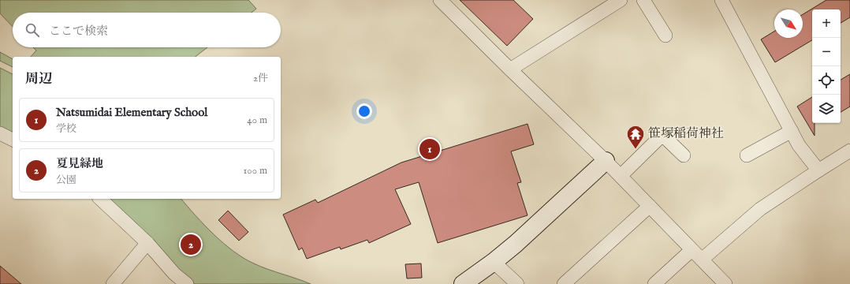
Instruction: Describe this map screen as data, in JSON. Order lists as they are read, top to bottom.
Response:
{
  "places": {
    "temple": ["笹塚稲荷神社"]
  },
  "north": "bottom right",
  "page": {
    "map_buttons": ["+", "−"],
    "search": "ここで検索",
    "heading": ["周辺", "2件"],
    "list": [
      {
        "mark": "1",
        "name": "Natsumidai Elementary School",
        "note": "学校",
        "value": "40 m"
      },
      {
        "mark": "2",
        "name": "夏見緑地",
        "note": "公園",
        "value": "100 m"
      }
    ],
    "pins": ["1", "2"]
  }
}
